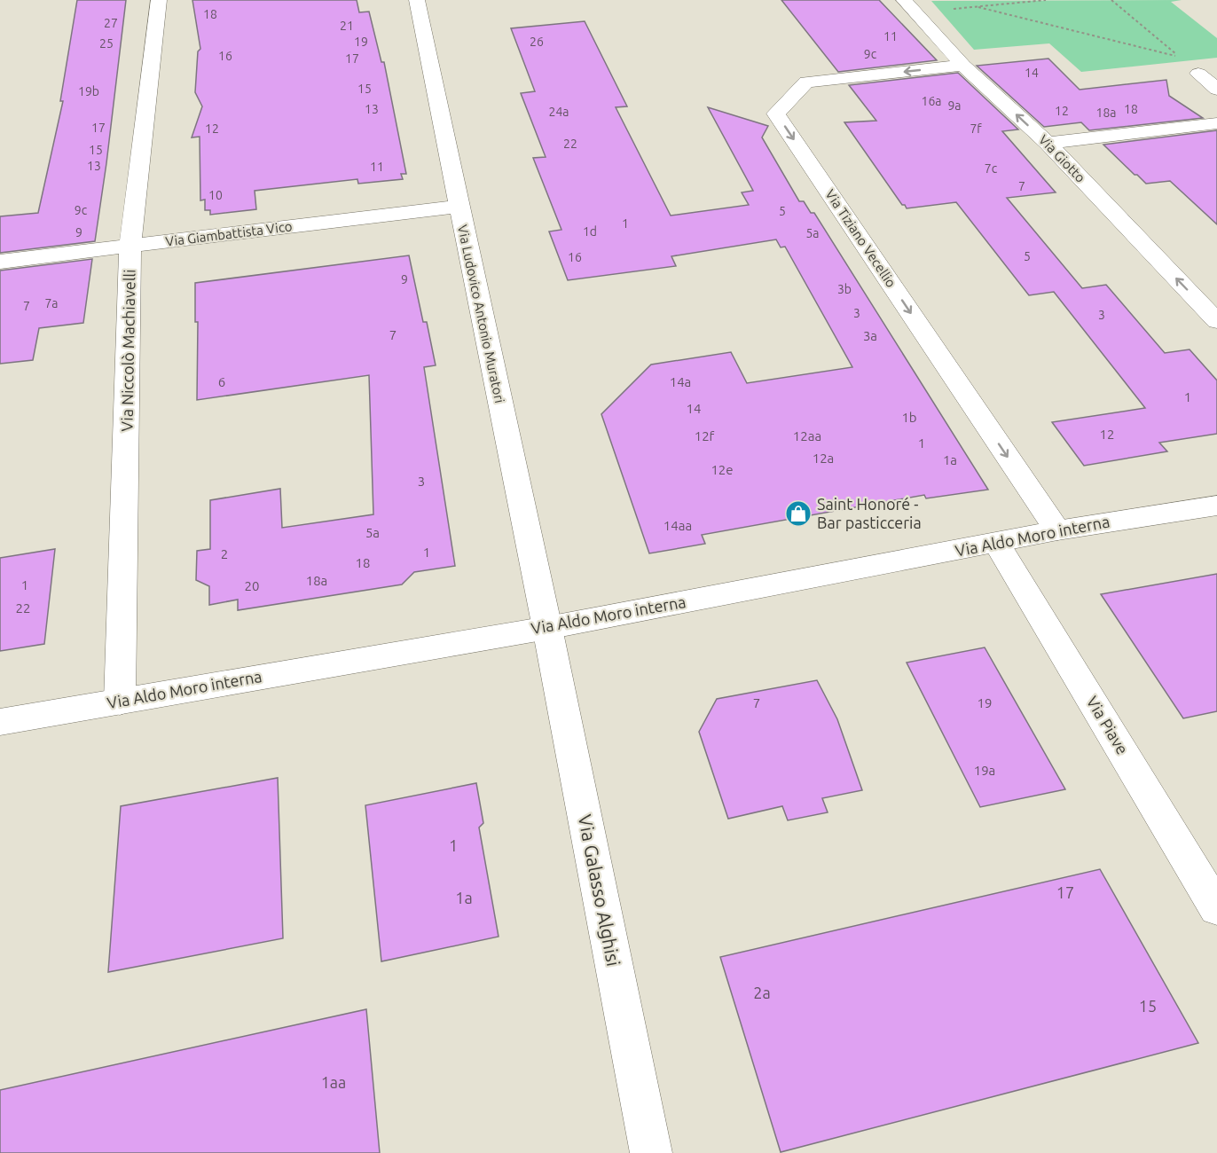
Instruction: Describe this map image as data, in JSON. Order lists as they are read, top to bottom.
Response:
{
  "streets": {
    "street": [
      "Via Giotto",
      "Via Giambattista Vico",
      "Via Tiziano Vecellio",
      "Via Ludovico Antonio Muratori",
      "Via Niccolò Machiavelli",
      "Via Aldo Moro interna",
      "Via Piave",
      "Via Galasso Alghisi"
    ]
  },
  "crossings": [
    ["Via Giotto", "Via Tiziano Vecellio"],
    ["Via Giambattista Vico", "Via Ludovico Antonio Muratori"],
    ["Via Giambattista Vico", "Via Niccolò Machiavelli"],
    ["Via Tiziano Vecellio", "Via Aldo Moro interna"],
    ["Via Ludovico Antonio Muratori", "Via Aldo Moro interna"],
    ["Via Ludovico Antonio Muratori", "Via Galasso Alghisi"],
    ["Via Niccolò Machiavelli", "Via Aldo Moro interna"],
    ["Via Aldo Moro interna", "Via Piave"],
    ["Via Aldo Moro interna", "Via Galasso Alghisi"]
  ],
  "one_way": ["Via Giotto"],
  "places": {
    "shop": ["Saint Honoré - Bar pasticceria"]
  },
  "house_numbers": [
    "18",
    "27",
    "21",
    "11",
    "19",
    "26",
    "25",
    "9c",
    "16",
    "17",
    "14",
    "15",
    "19b",
    "16a",
    "9a",
    "13",
    "18",
    "12",
    "24a",
    "18a",
    "17",
    "12",
    "7f",
    "22",
    "15",
    "13",
    "11",
    "7c",
    "7",
    "10",
    "9c",
    "5",
    "1",
    "1d",
    "9",
    "5a",
    "5",
    "16",
    "9",
    "3b",
    "7a",
    "7",
    "3",
    "3",
    "7",
    "3a",
    "6",
    "14a",
    "1",
    "14",
    "1b",
    "12",
    "12f",
    "12aa",
    "1",
    "12a",
    "1a",
    "12e",
    "3",
    "14aa",
    "5a",
    "1",
    "2",
    "18",
    "18a",
    "1",
    "20",
    "22",
    "7",
    "19",
    "19a",
    "1",
    "17",
    "1a",
    "2a",
    "15",
    "1aa"
  ]
}
